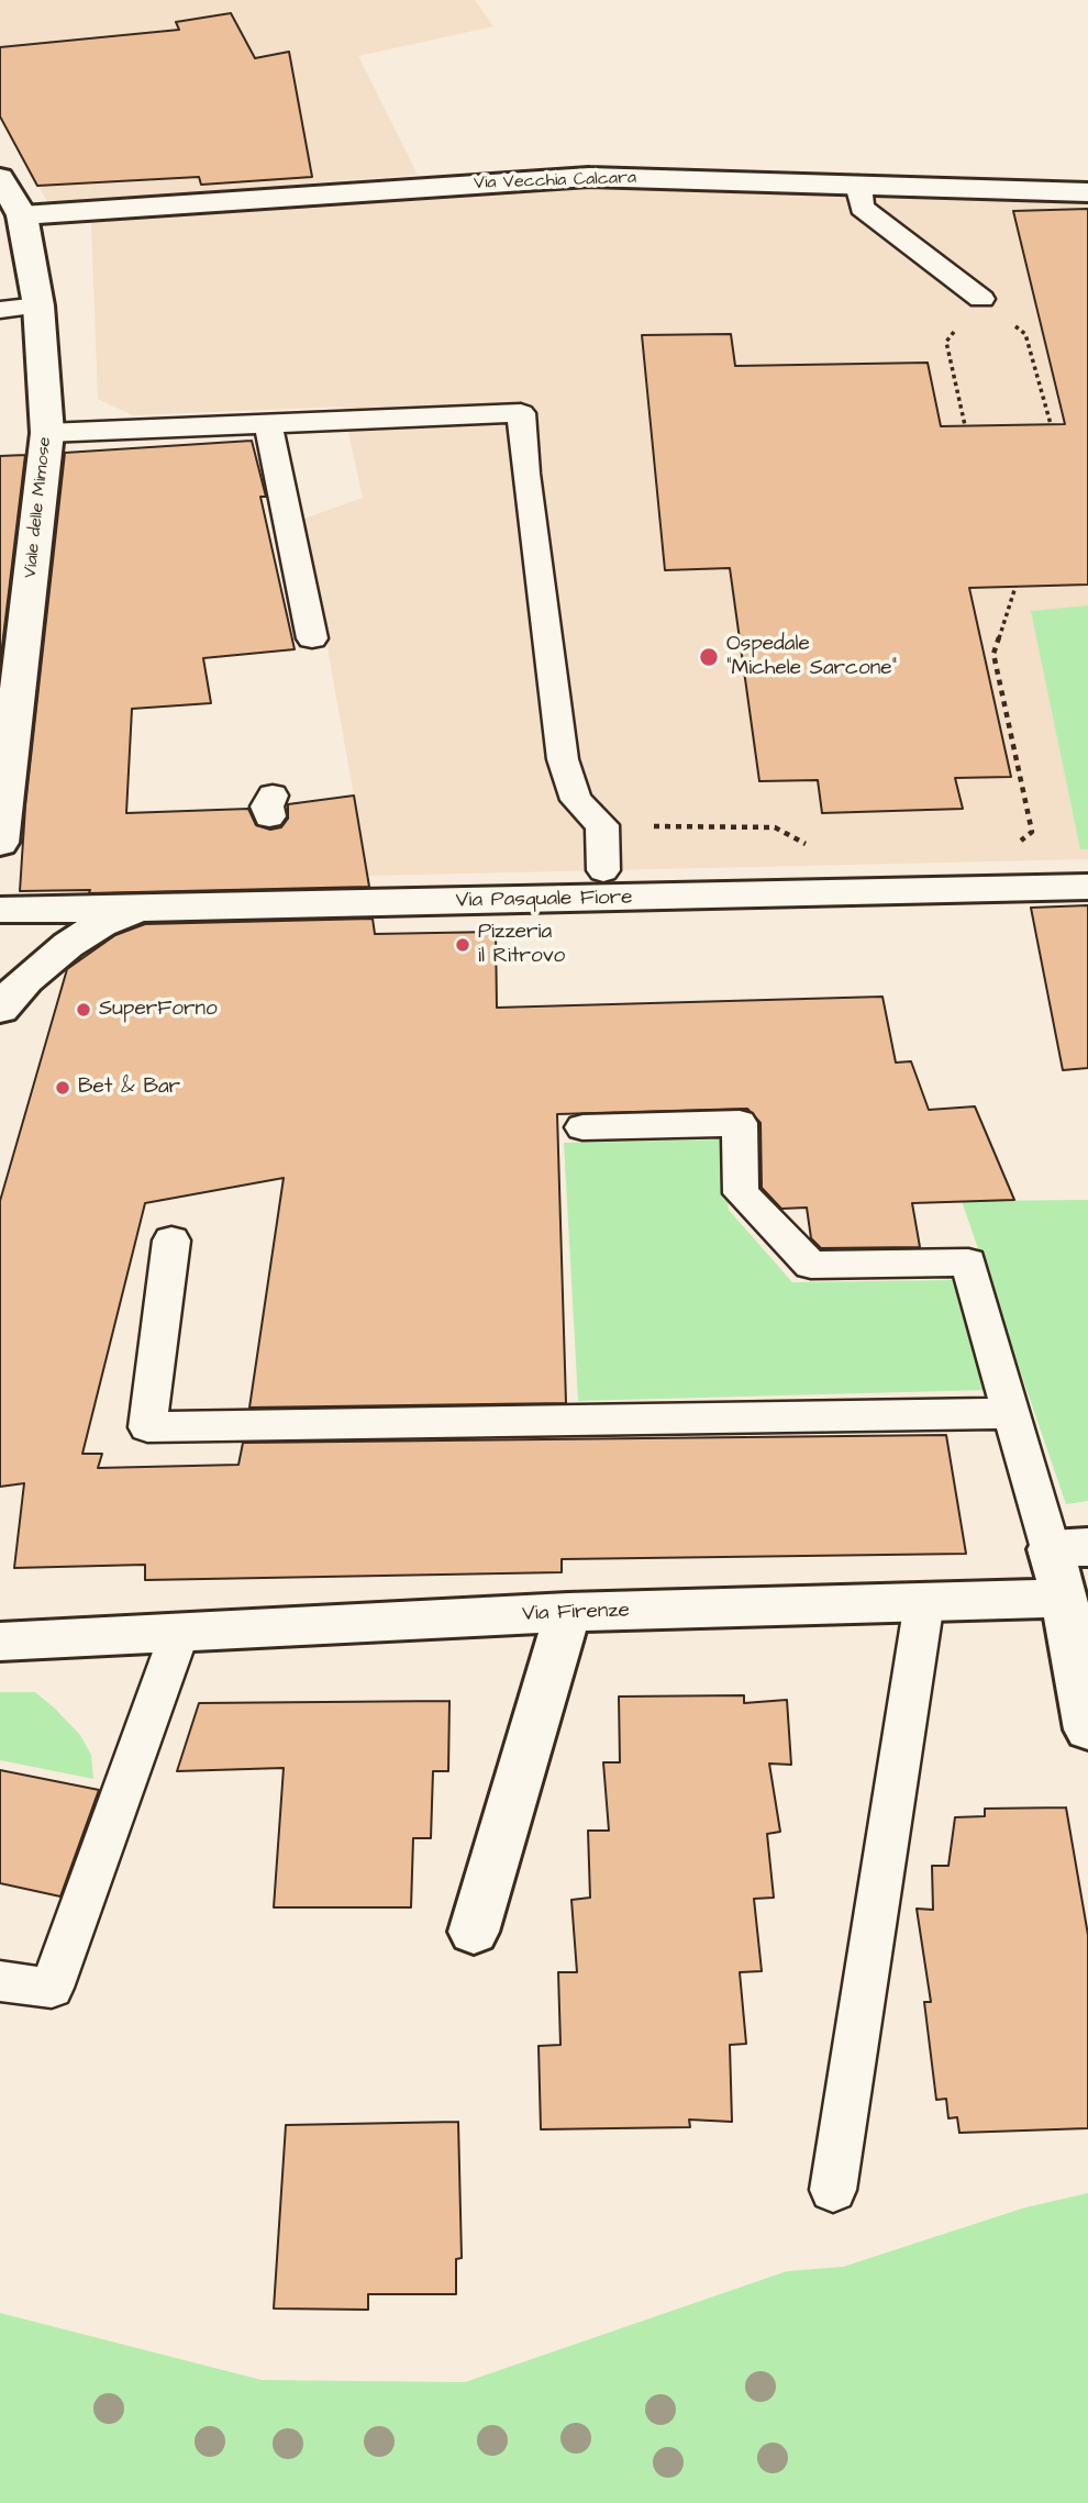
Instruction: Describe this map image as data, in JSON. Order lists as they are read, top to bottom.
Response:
{
  "streets": {
    "street": [
      "Via Vecchia Calcara",
      "Viale delle Mimose",
      "Via Pasquale Fiore",
      "Via Firenze"
    ]
  },
  "crossings": [
    ["Via Vecchia Calcara", "Viale delle Mimose"]
  ],
  "places": [
    "Ospedale \"Michele Sarcone\"",
    "Pizzeria il Ritrovo",
    "SuperForno",
    "Bet & Bar"
  ]
}
